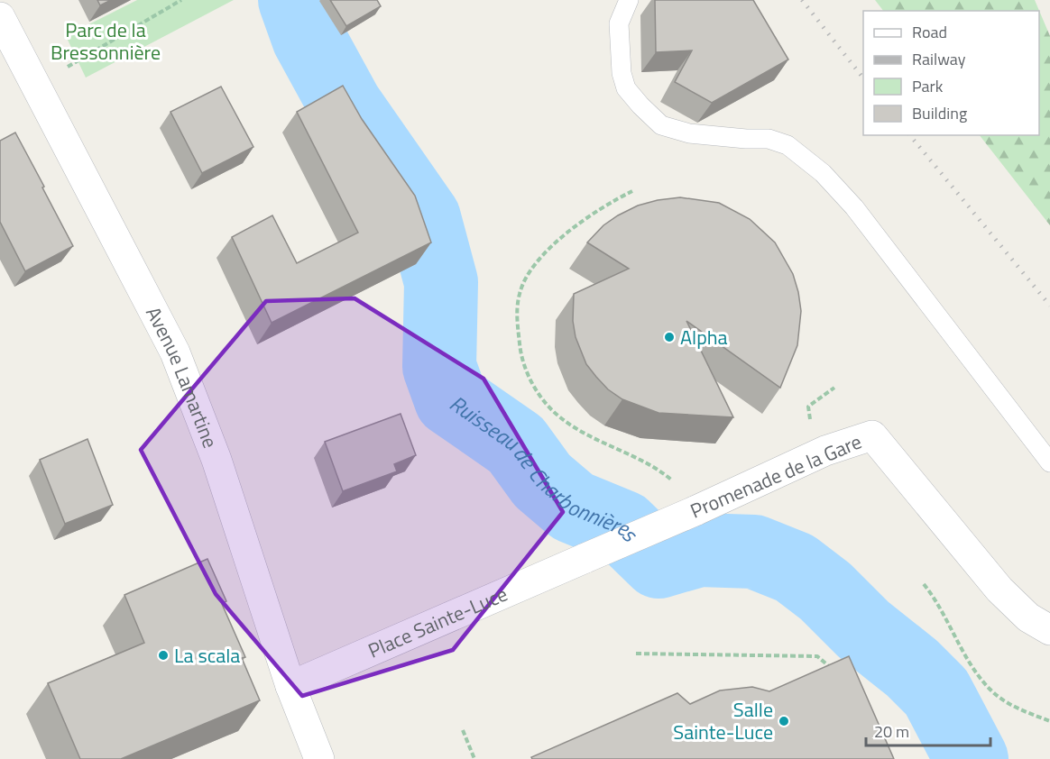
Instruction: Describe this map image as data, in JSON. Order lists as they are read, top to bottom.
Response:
{
  "streets": {
    "street": ["Avenue Lamartine", "Promenade de la Gare", "Place Sainte-Luce"]
  },
  "crossings": [
    ["Avenue Lamartine", "Place Sainte-Luce"],
    ["Promenade de la Gare", "Place Sainte-Luce"]
  ],
  "water": ["Ruisseau de Charbonnières"],
  "parks": ["Parc de la Bressonnière"],
  "places": ["Alpha", "La scala", "Salle Sainte-Luce"],
  "legend": [
    "Road",
    "Railway",
    "Park",
    "Building"
  ],
  "scale_bar": "20 m"
}
